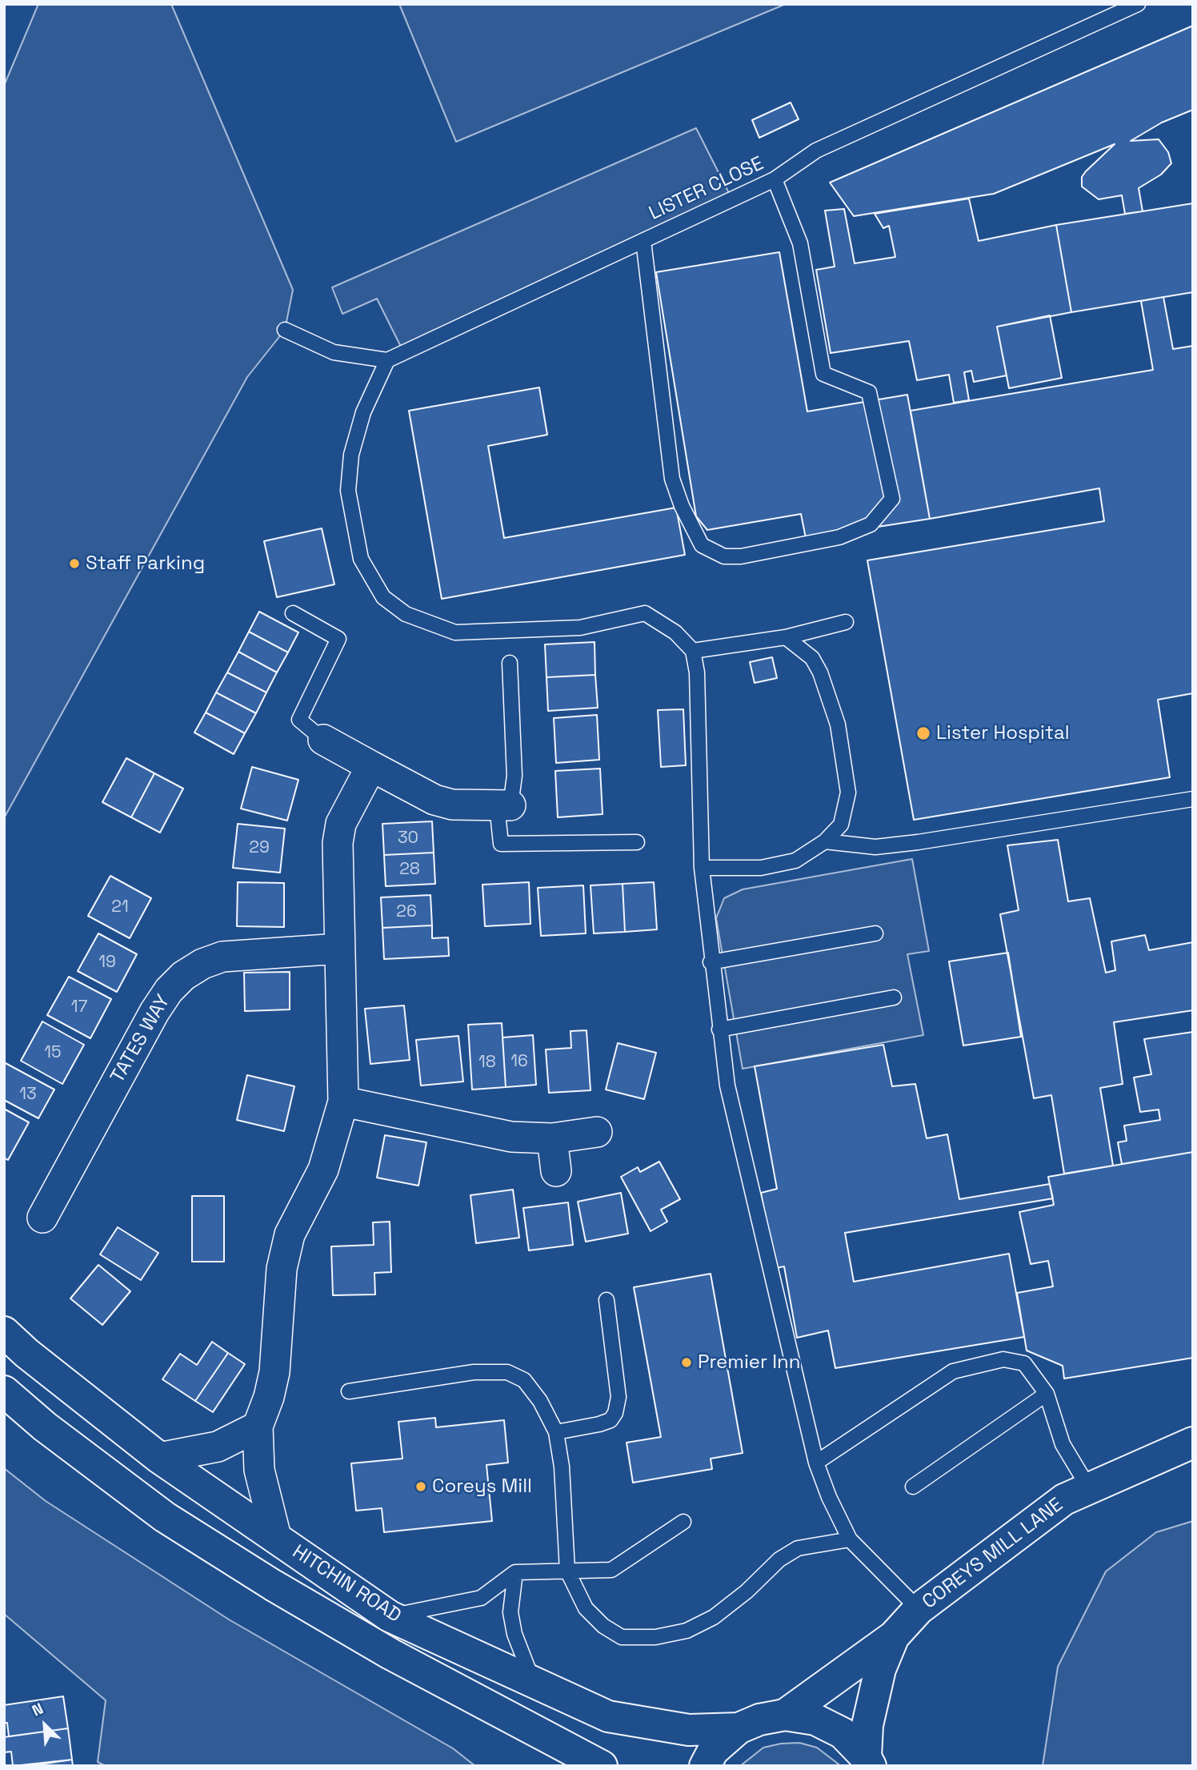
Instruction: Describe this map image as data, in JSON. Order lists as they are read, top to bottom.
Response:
{
  "streets": {
    "main road": ["COREYS MILL LANE", "HITCHIN ROAD"],
    "street": ["TATES WAY"],
    "lane": ["LISTER CLOSE"]
  },
  "crossings": [
    ["COREYS MILL LANE", "HITCHIN ROAD"]
  ],
  "places": [
    "Staff Parking",
    "Lister Hospital",
    "Premier Inn",
    "Coreys Mill"
  ],
  "house_numbers": [
    "30",
    "29",
    "28",
    "21",
    "26",
    "19",
    "17",
    "15",
    "16",
    "18",
    "13"
  ],
  "north": "top left"
}
